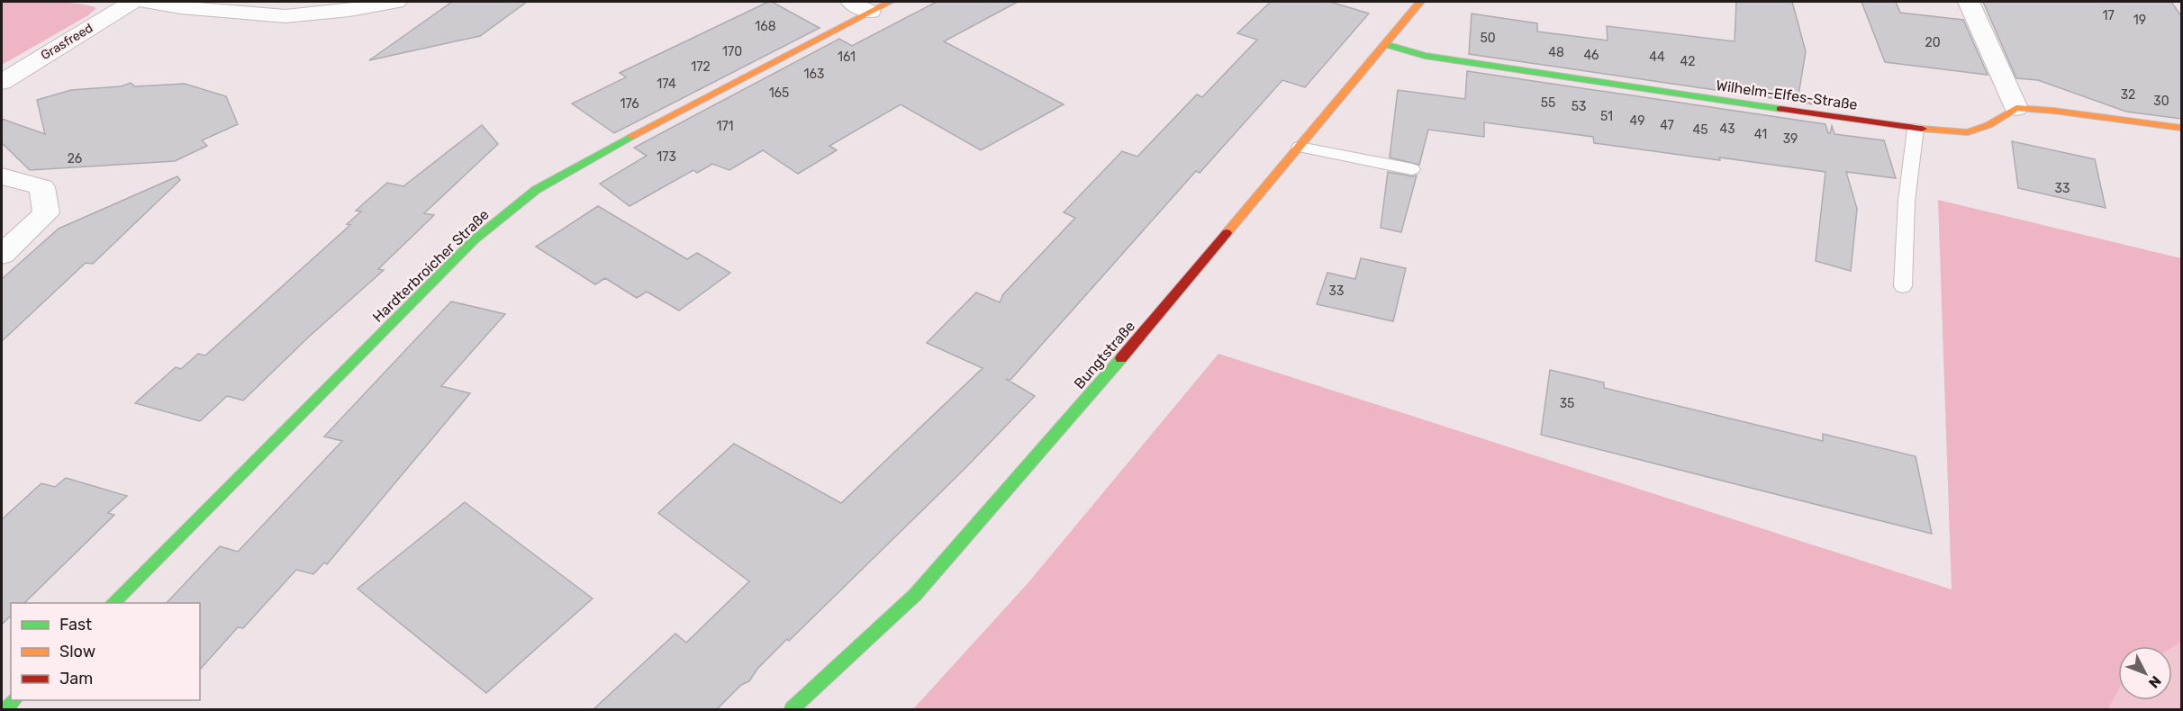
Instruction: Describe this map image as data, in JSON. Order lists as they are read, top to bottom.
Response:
{
  "streets": {
    "street": [
      "Grasfreed",
      "Wilhelm-Elfes-Straße",
      "Hardterbroicher Straße",
      "Bungtstraße"
    ]
  },
  "crossings": [
    ["Wilhelm-Elfes-Straße", "Bungtstraße"]
  ],
  "house_numbers": [
    "17",
    "19",
    "168",
    "50",
    "20",
    "170",
    "48",
    "46",
    "161",
    "44",
    "42",
    "172",
    "163",
    "174",
    "165",
    "32",
    "30",
    "55",
    "176",
    "53",
    "51",
    "49",
    "47",
    "171",
    "43",
    "45",
    "41",
    "39",
    "173",
    "26",
    "33",
    "33",
    "35"
  ],
  "legend": ["Fast", "Slow", "Jam"],
  "north": "bottom right"
}
